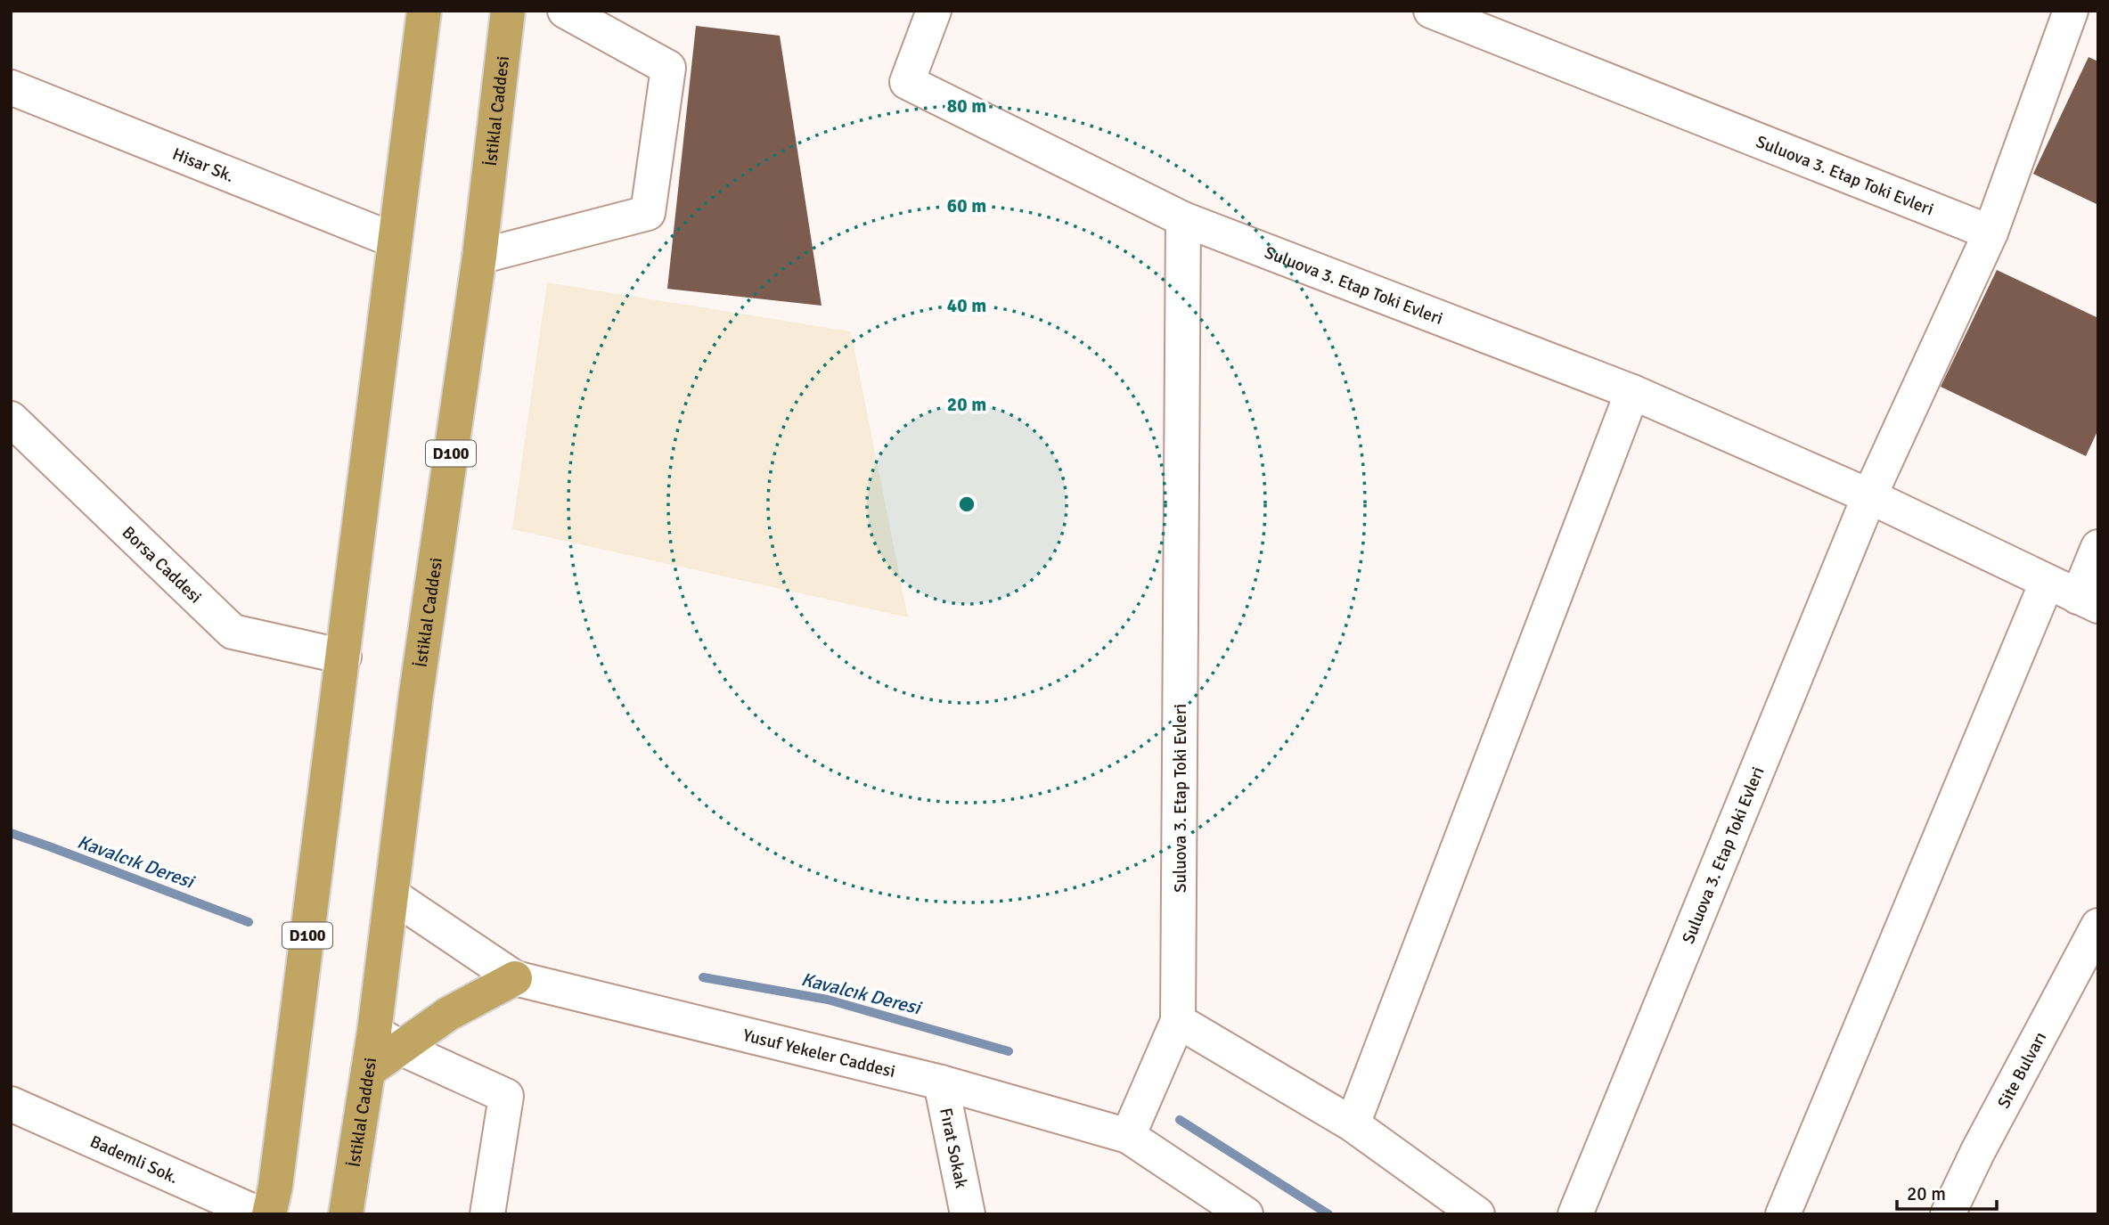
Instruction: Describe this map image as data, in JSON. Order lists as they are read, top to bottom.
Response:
{
  "streets": {
    "highway": ["İstiklal Caddesi", "D100"],
    "street": [
      "Hisar Sk.",
      "Suluova 3. Etap Toki Evleri",
      "Borsa Caddesi",
      "Yusuf Yekeler Caddesi",
      "Site Bulvarı",
      "Fırat Sokak",
      "Bademli Sok."
    ]
  },
  "crossings": [
    ["İstiklal Caddesi", "Yusuf Yekeler Caddesi"],
    ["Hisar Sk.", "D100"],
    ["D100", "Borsa Caddesi"],
    ["Yusuf Yekeler Caddesi", "Fırat Sokak"]
  ],
  "water": ["Kavalcık Deresi"],
  "scale_bar": "20 m",
  "rings": [
    "80 m",
    "60 m",
    "40 m",
    "20 m"
  ]
}
